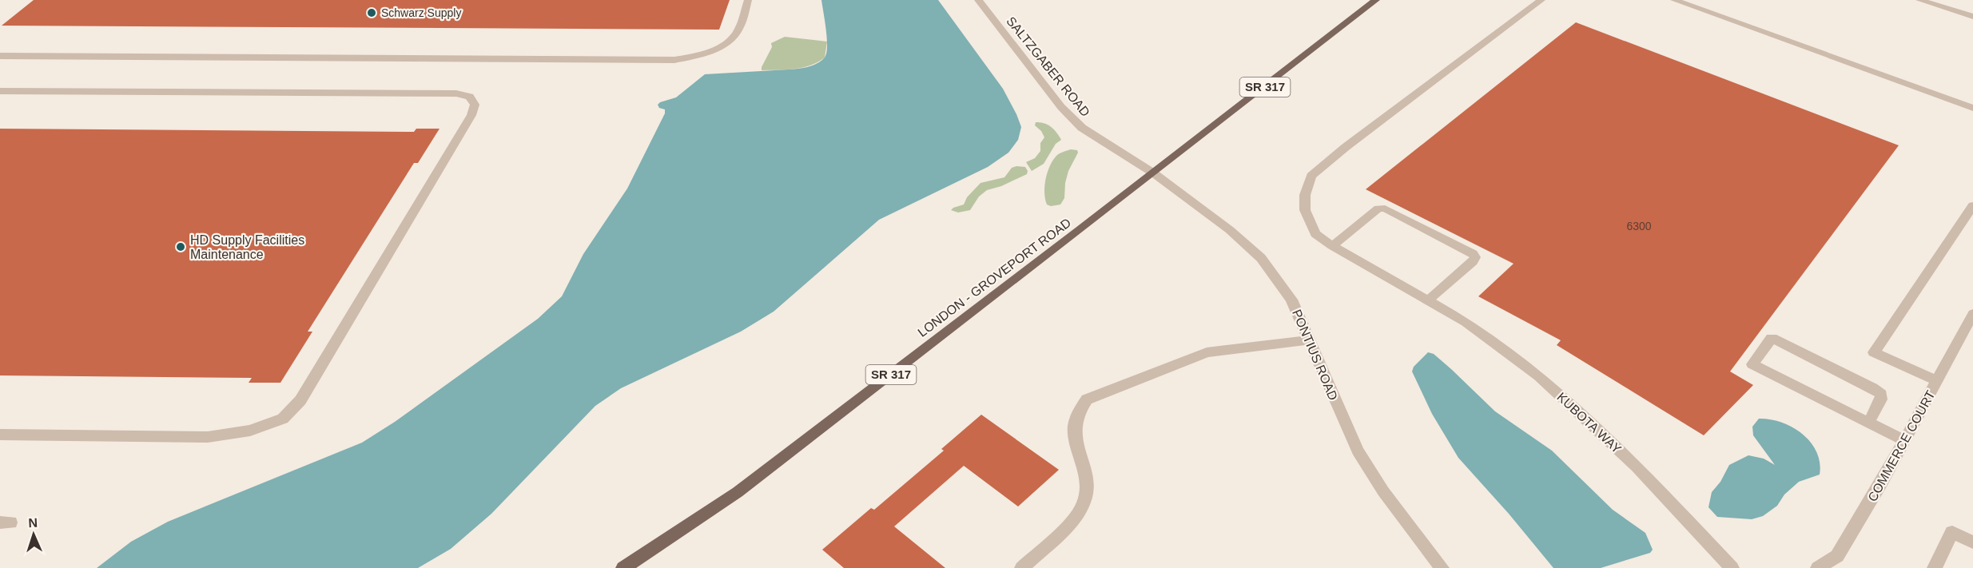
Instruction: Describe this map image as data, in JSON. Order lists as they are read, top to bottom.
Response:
{
  "streets": {
    "main road": ["SR 317", "LONDON - GROVEPORT ROAD"],
    "street": [
      "SALTZGABER ROAD",
      "PONTIUS ROAD",
      "KUBOTA WAY",
      "COMMERCE COURT"
    ]
  },
  "crossings": [
    ["SALTZGABER ROAD", "LONDON - GROVEPORT ROAD"],
    ["SALTZGABER ROAD", "PONTIUS ROAD"],
    ["LONDON - GROVEPORT ROAD", "PONTIUS ROAD"]
  ],
  "places": ["Schwarz Supply", "HD Supply Facilities Maintenance"],
  "house_numbers": ["6300"],
  "north": "top"
}
